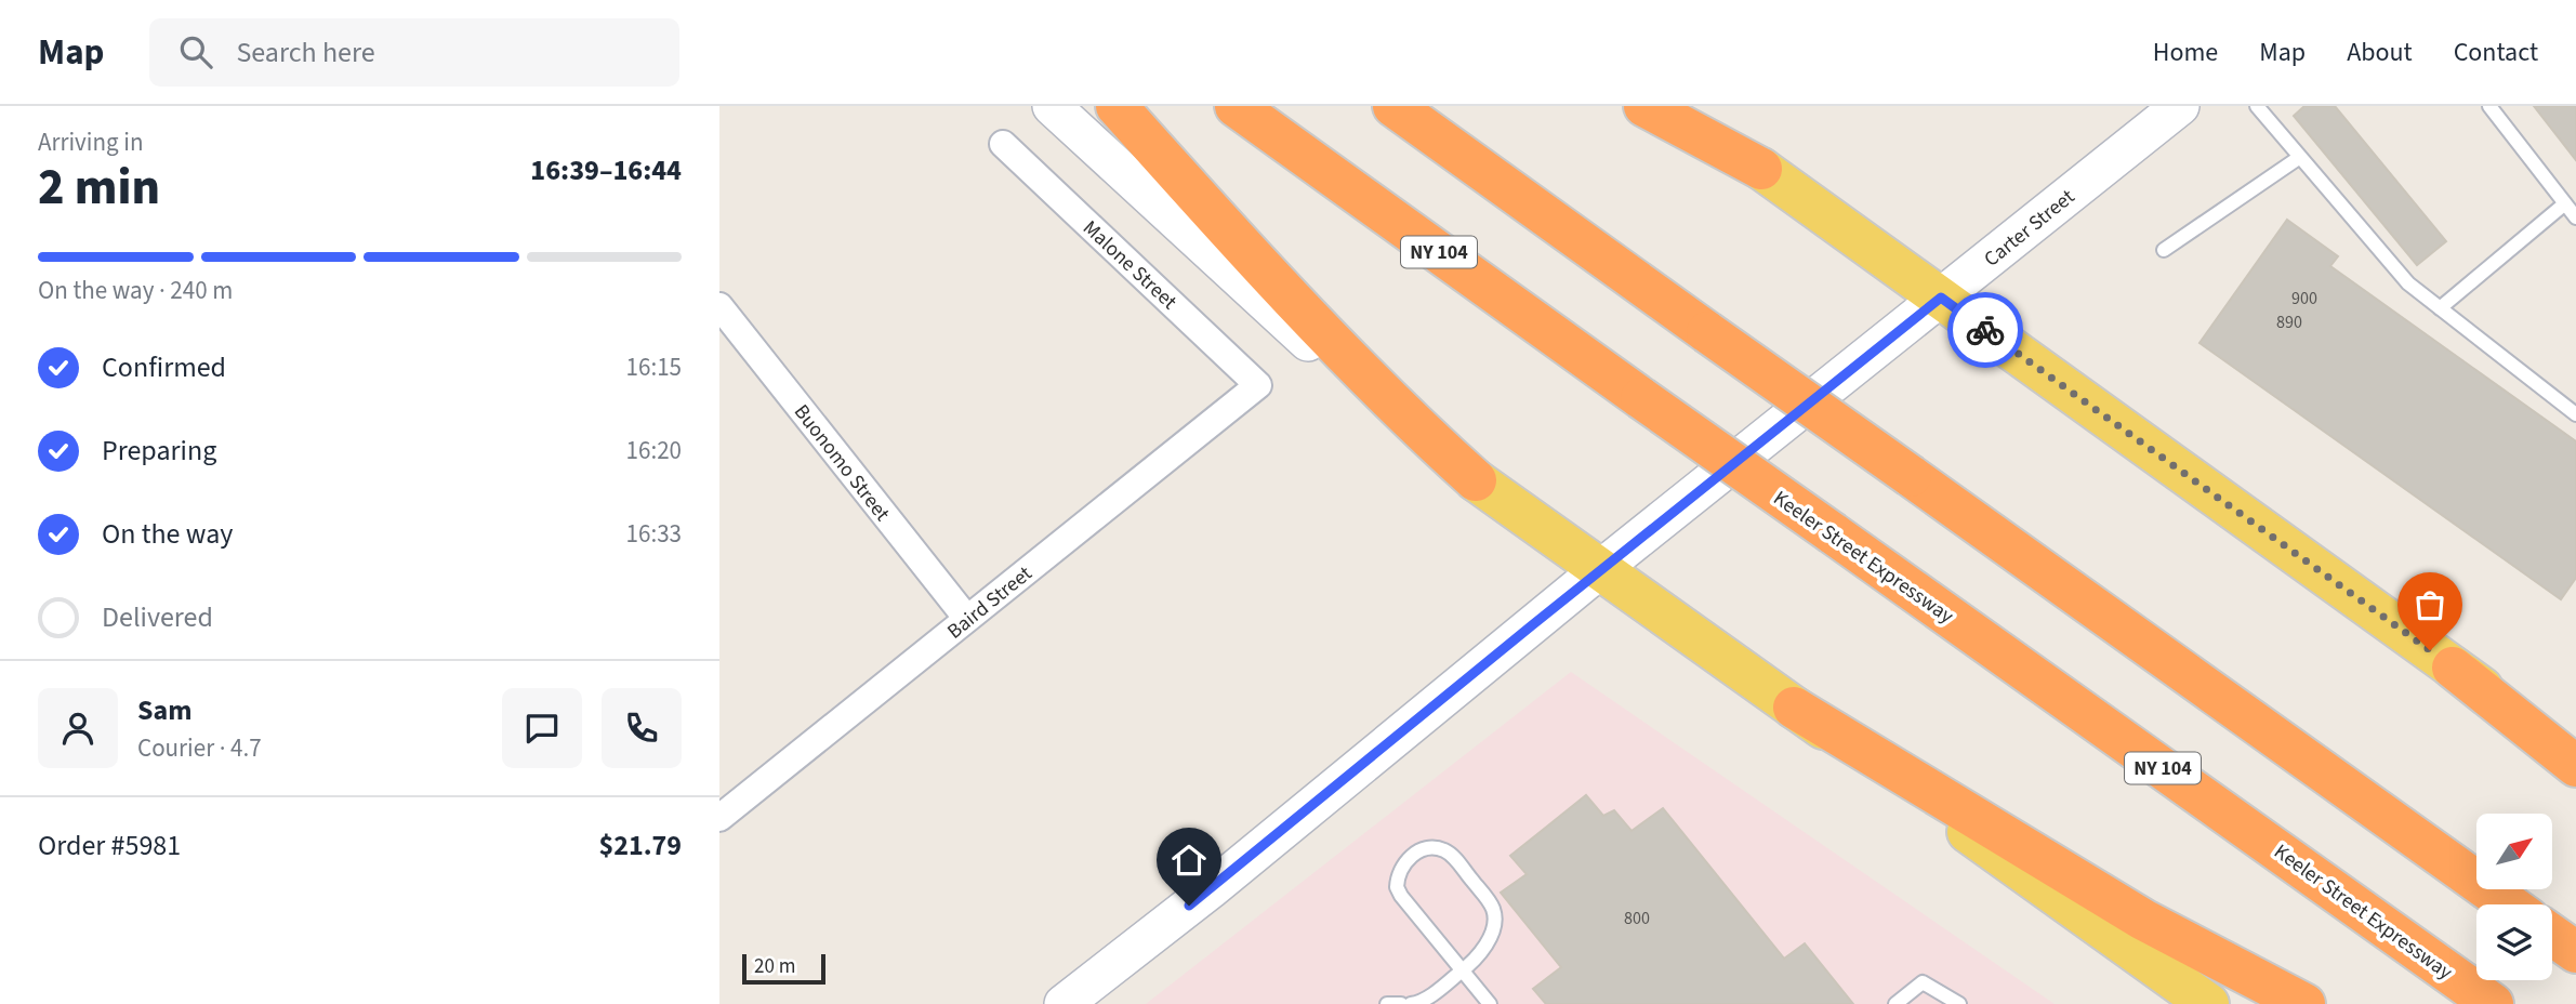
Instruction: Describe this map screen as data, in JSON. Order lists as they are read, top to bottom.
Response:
{
  "streets": {
    "highway": ["NY 104", "Keeler Street Expressway"],
    "main road": ["Carter Street"],
    "street": ["Malone Street", "Buonomo Street", "Baird Street"]
  },
  "crossings": [
    ["Malone Street", "Baird Street"],
    ["Buonomo Street", "Baird Street"]
  ],
  "house_numbers": ["900", "890", "800"],
  "scale_bar": "20 m",
  "north": "top right",
  "page": {
    "header": "Map",
    "search": "Search here",
    "nav": [
      "Home",
      "Map",
      "About",
      "Contact"
    ],
    "heading": ["2 min", "Arriving in", "16:39–16:44"],
    "panel": [
      "Sam",
      "Courier · 4.7",
      "Order #5981",
      "$21.79"
    ],
    "bar": "On the way · 240 m",
    "list": [
      ["Confirmed", "16:15"],
      ["Preparing", "16:20"],
      ["On the way", "16:33"],
      "Delivered"
    ],
    "scale": "20 m"
  }
}
